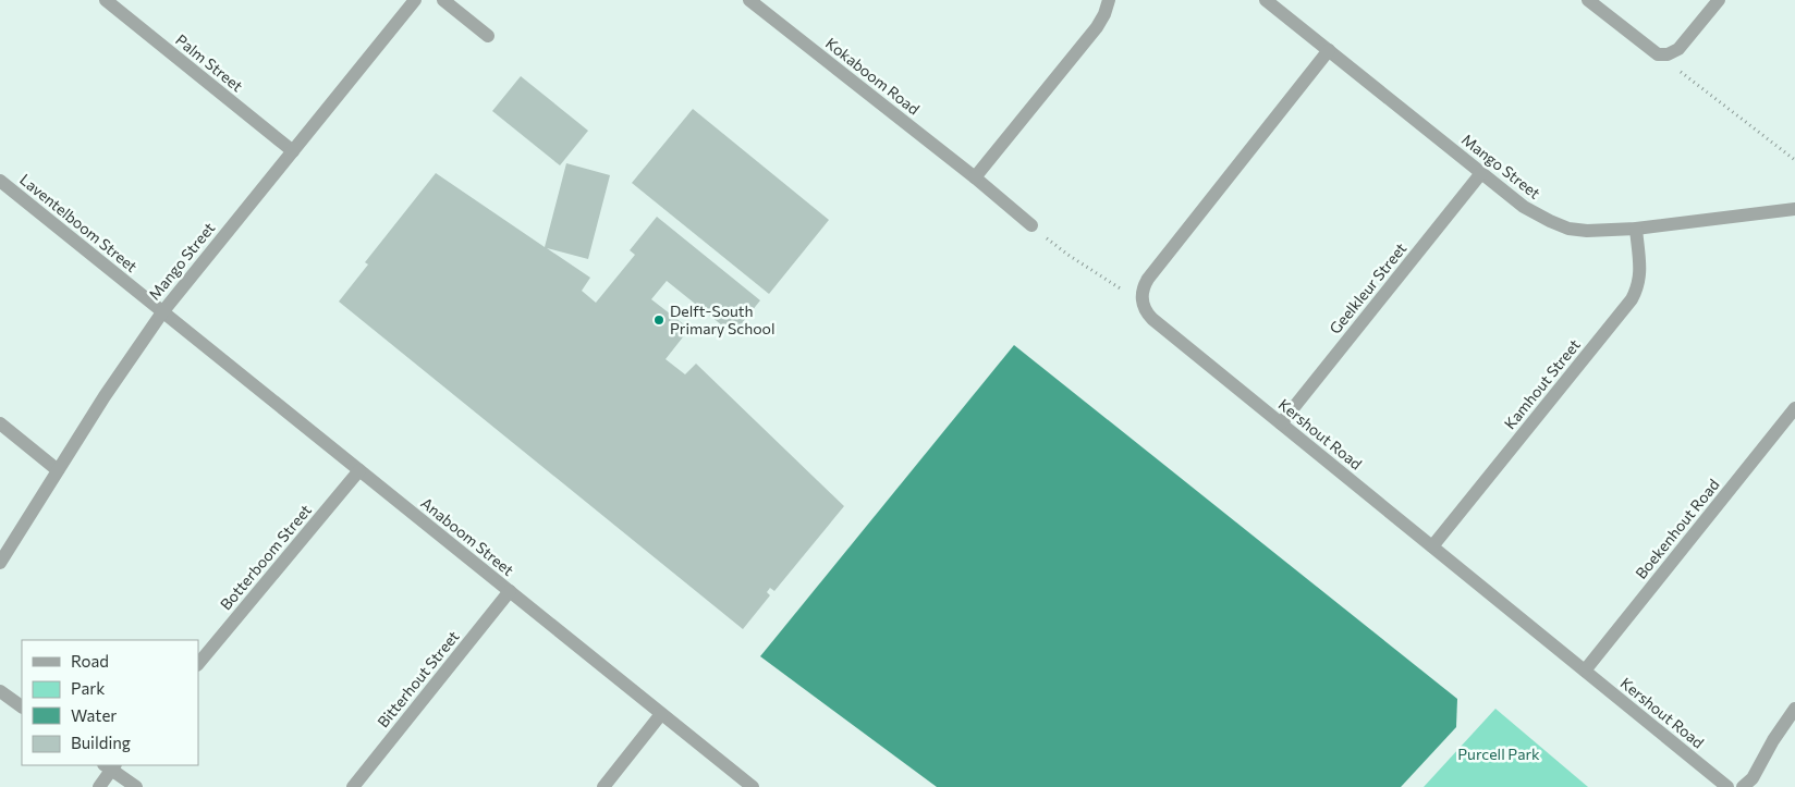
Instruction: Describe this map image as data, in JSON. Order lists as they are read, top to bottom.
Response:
{
  "streets": {
    "street": [
      "Palm Street",
      "Kokaboom Road",
      "Mango Street",
      "Laventelboom Street",
      "Geelkleur Street",
      "Kamhout Street",
      "Kershout Road",
      "Boekenhout Road",
      "Anaboom Street",
      "Botterboom Street",
      "Bitterhout Street"
    ]
  },
  "crossings": [
    ["Palm Street", "Mango Street"],
    ["Mango Street", "Laventelboom Street"],
    ["Mango Street", "Geelkleur Street"],
    ["Mango Street", "Kamhout Street"],
    ["Mango Street", "Anaboom Street"],
    ["Laventelboom Street", "Anaboom Street"],
    ["Geelkleur Street", "Kershout Road"],
    ["Kamhout Street", "Kershout Road"],
    ["Kershout Road", "Boekenhout Road"],
    ["Anaboom Street", "Botterboom Street"],
    ["Anaboom Street", "Bitterhout Street"]
  ],
  "parks": ["Purcell Park"],
  "places": ["Delft-South Primary School"],
  "legend": [
    "Road",
    "Park",
    "Water",
    "Building"
  ]
}
